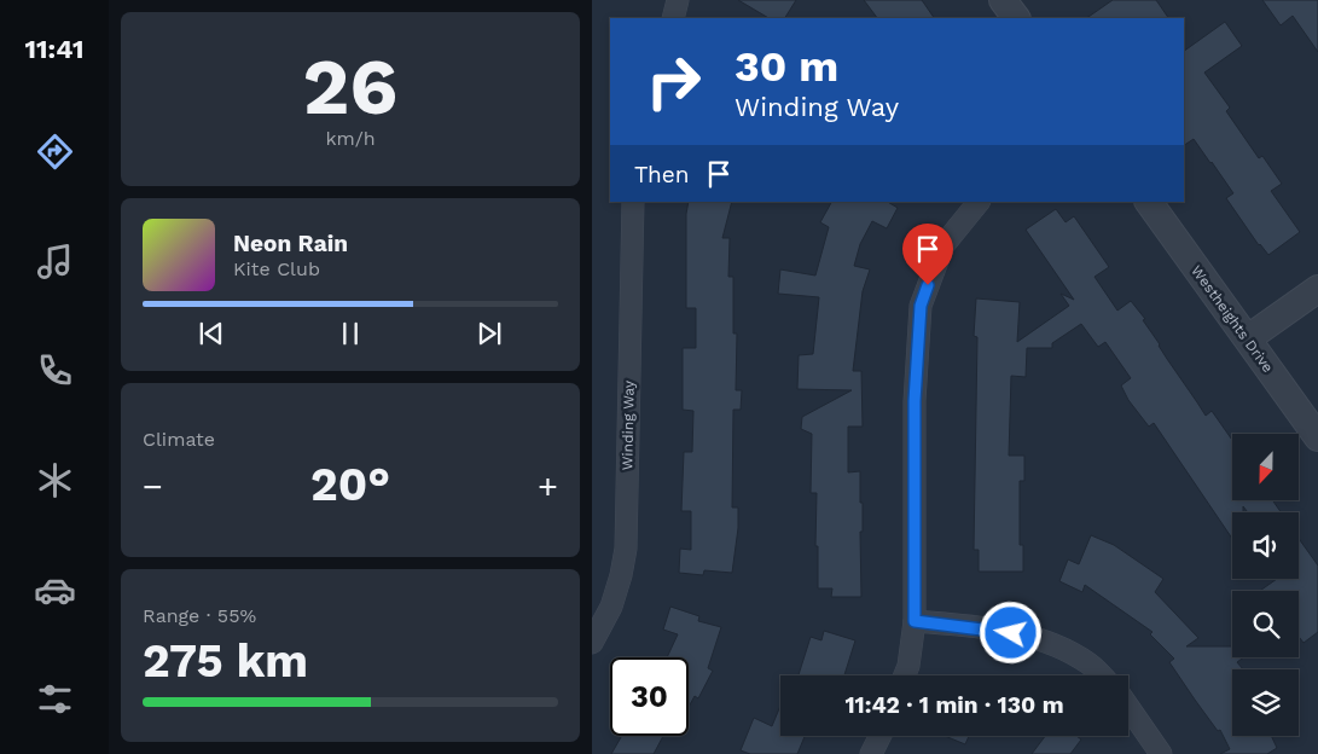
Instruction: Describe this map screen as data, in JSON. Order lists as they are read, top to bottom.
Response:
{
  "streets": {
    "street": ["Westheights Drive", "Winding Way"]
  },
  "north": "bottom",
  "page": {
    "tabs": "11:41",
    "tile": [
      ["26", "km/h"],
      "Climate",
      ["Range · 55%", "275 km"]
    ],
    "turn": ["30 m", "Winding Way"],
    "then": "Then",
    "song": ["Neon Rain", "Kite Club"],
    "heat": ["−", "20°", "+"],
    "limit": "30",
    "trip": "11:42 · 1 min · 130 m"
  }
}
